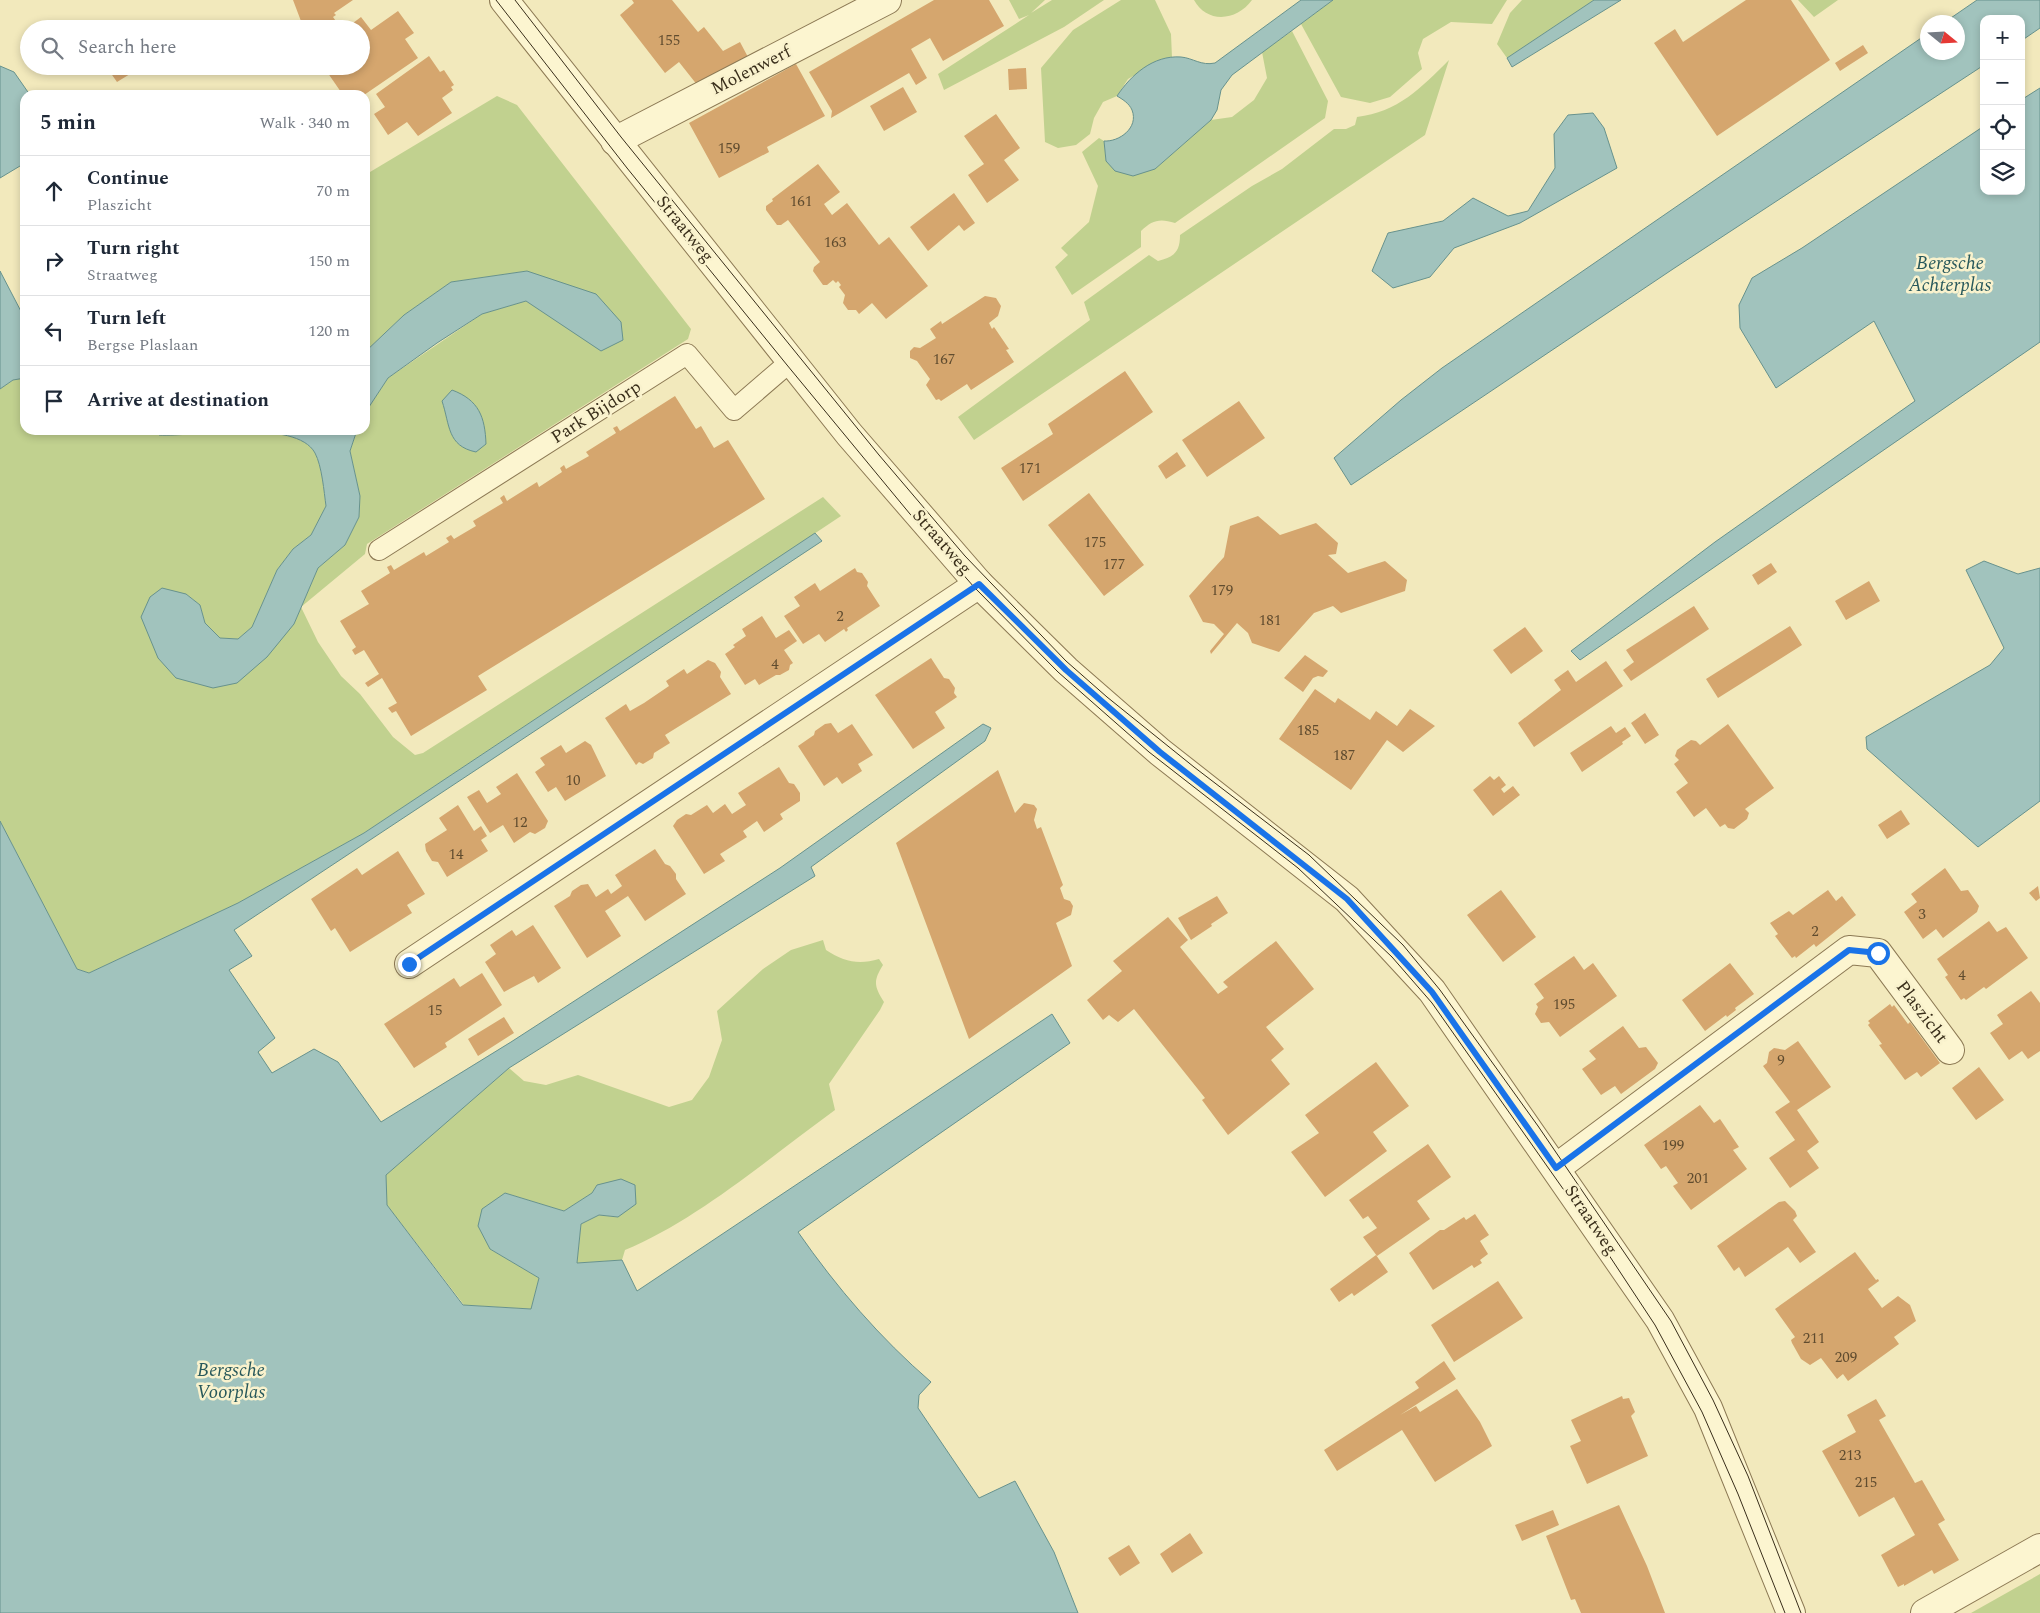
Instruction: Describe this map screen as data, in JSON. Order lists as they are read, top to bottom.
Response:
{
  "streets": {
    "street": ["Molenwerf", "Straatweg", "Plaszicht"],
    "lane": ["Park Bijdorp"]
  },
  "crossings": [
    ["Molenwerf", "Straatweg"],
    ["Straatweg", "Park Bijdorp"],
    ["Straatweg", "Plaszicht"]
  ],
  "water": ["Bergsche Achterplas", "Bergsche Voorplas"],
  "house_numbers": [
    "155",
    "159",
    "161",
    "163",
    "167",
    "171",
    "175",
    "177",
    "179",
    "2",
    "181",
    "4",
    "185",
    "187",
    "10",
    "12",
    "14",
    "3",
    "2",
    "4",
    "195",
    "15",
    "9",
    "199",
    "201",
    "211",
    "209",
    "213",
    "215"
  ],
  "north": "right",
  "page": {
    "map_buttons": ["+", "−"],
    "search": "Search here",
    "heading": ["5 min", "Walk · 340 m"],
    "list": [
      ["Continue", "Plaszicht", "70 m"],
      ["Turn right", "Straatweg", "150 m"],
      ["Turn left", "Bergse Plaslaan", "120 m"],
      "Arrive at destination"
    ]
  }
}
